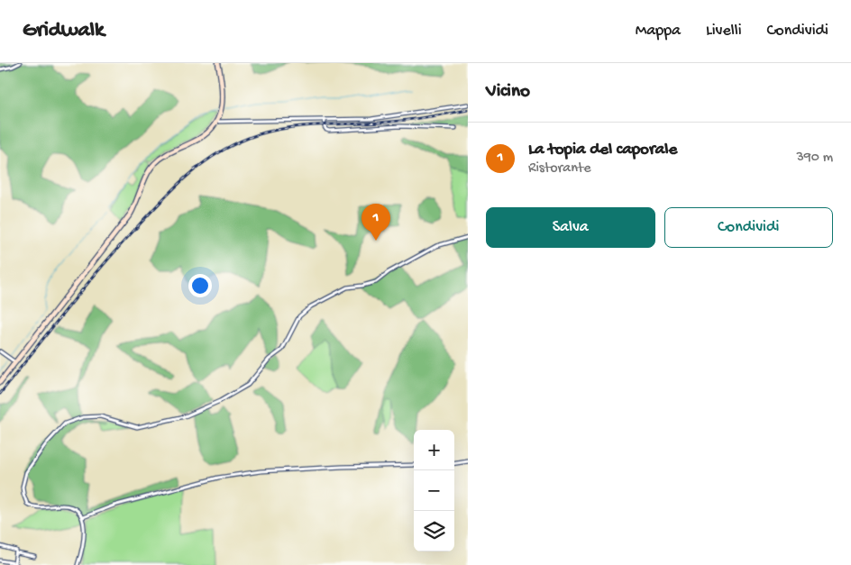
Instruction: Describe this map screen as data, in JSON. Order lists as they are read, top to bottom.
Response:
{
  "page": {
    "header": "Gridwalk",
    "nav": ["Mappa", "Livelli", "Condividi"],
    "heading": "Vicino",
    "list": [
      {
        "mark": "1",
        "name": "La topia del caporale",
        "note": "Ristorante",
        "value": "390 m"
      }
    ],
    "buttons": ["Salva", "Condividi"],
    "pins": "1",
    "map_buttons": ["+", "−"]
  }
}
